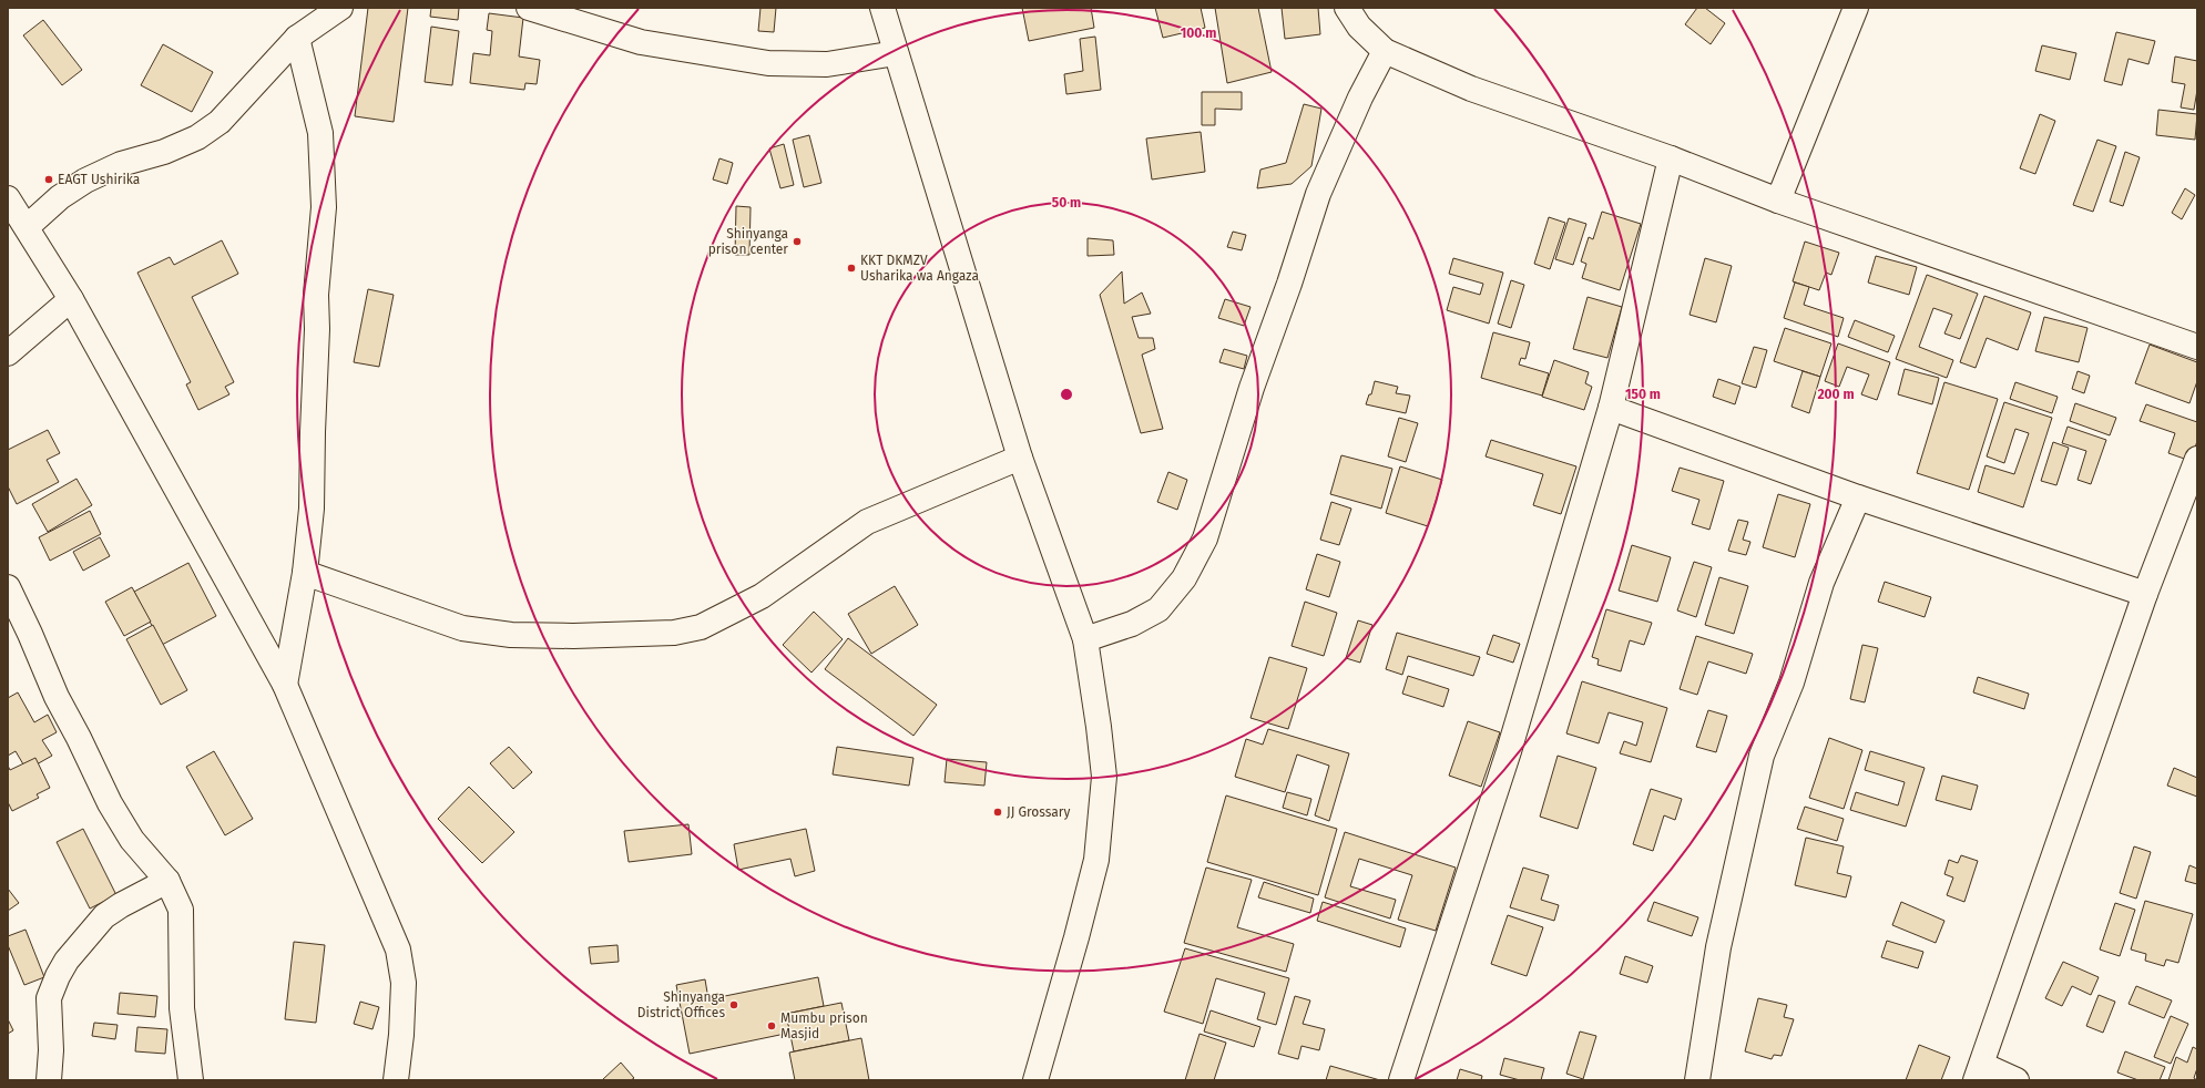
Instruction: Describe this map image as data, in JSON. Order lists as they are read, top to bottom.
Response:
{
  "places": [
    "EAGT Ushirika",
    "Shinyanga prison center",
    "KKT DKMZV Usharika wa Angaza",
    "JJ Grossary",
    "Shinyanga District Offices",
    "Mumbu prison Masjid"
  ],
  "rings": [
    "100 m",
    "50 m",
    "150 m",
    "200 m"
  ]
}
